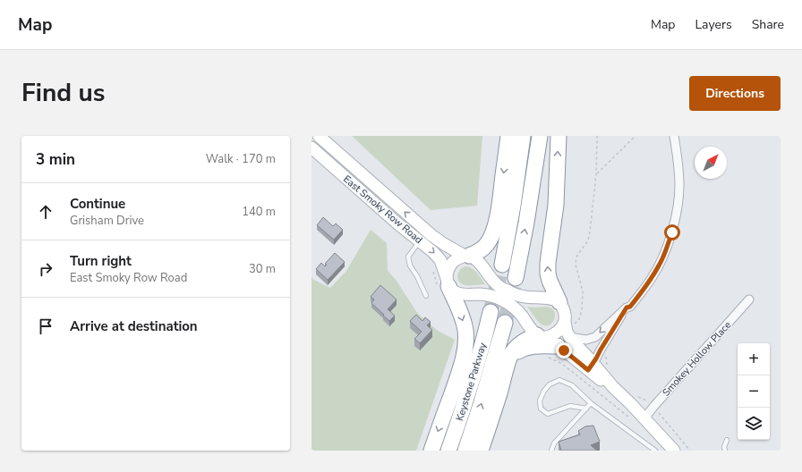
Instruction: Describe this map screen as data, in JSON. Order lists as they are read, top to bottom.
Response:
{
  "streets": {
    "highway": ["Keystone Parkway"],
    "street": ["East Smoky Row Road", "Smokey Hollow Place"]
  },
  "north": "top right",
  "page": {
    "header": "Map",
    "nav": ["Map", "Layers", "Share"],
    "title": "Find us",
    "buttons": "Directions",
    "heading": ["3 min", "Walk · 170 m"],
    "list": [
      ["Continue", "Grisham Drive", "140 m"],
      ["Turn right", "East Smoky Row Road", "30 m"],
      "Arrive at destination"
    ],
    "map_buttons": ["+", "−"]
  }
}
